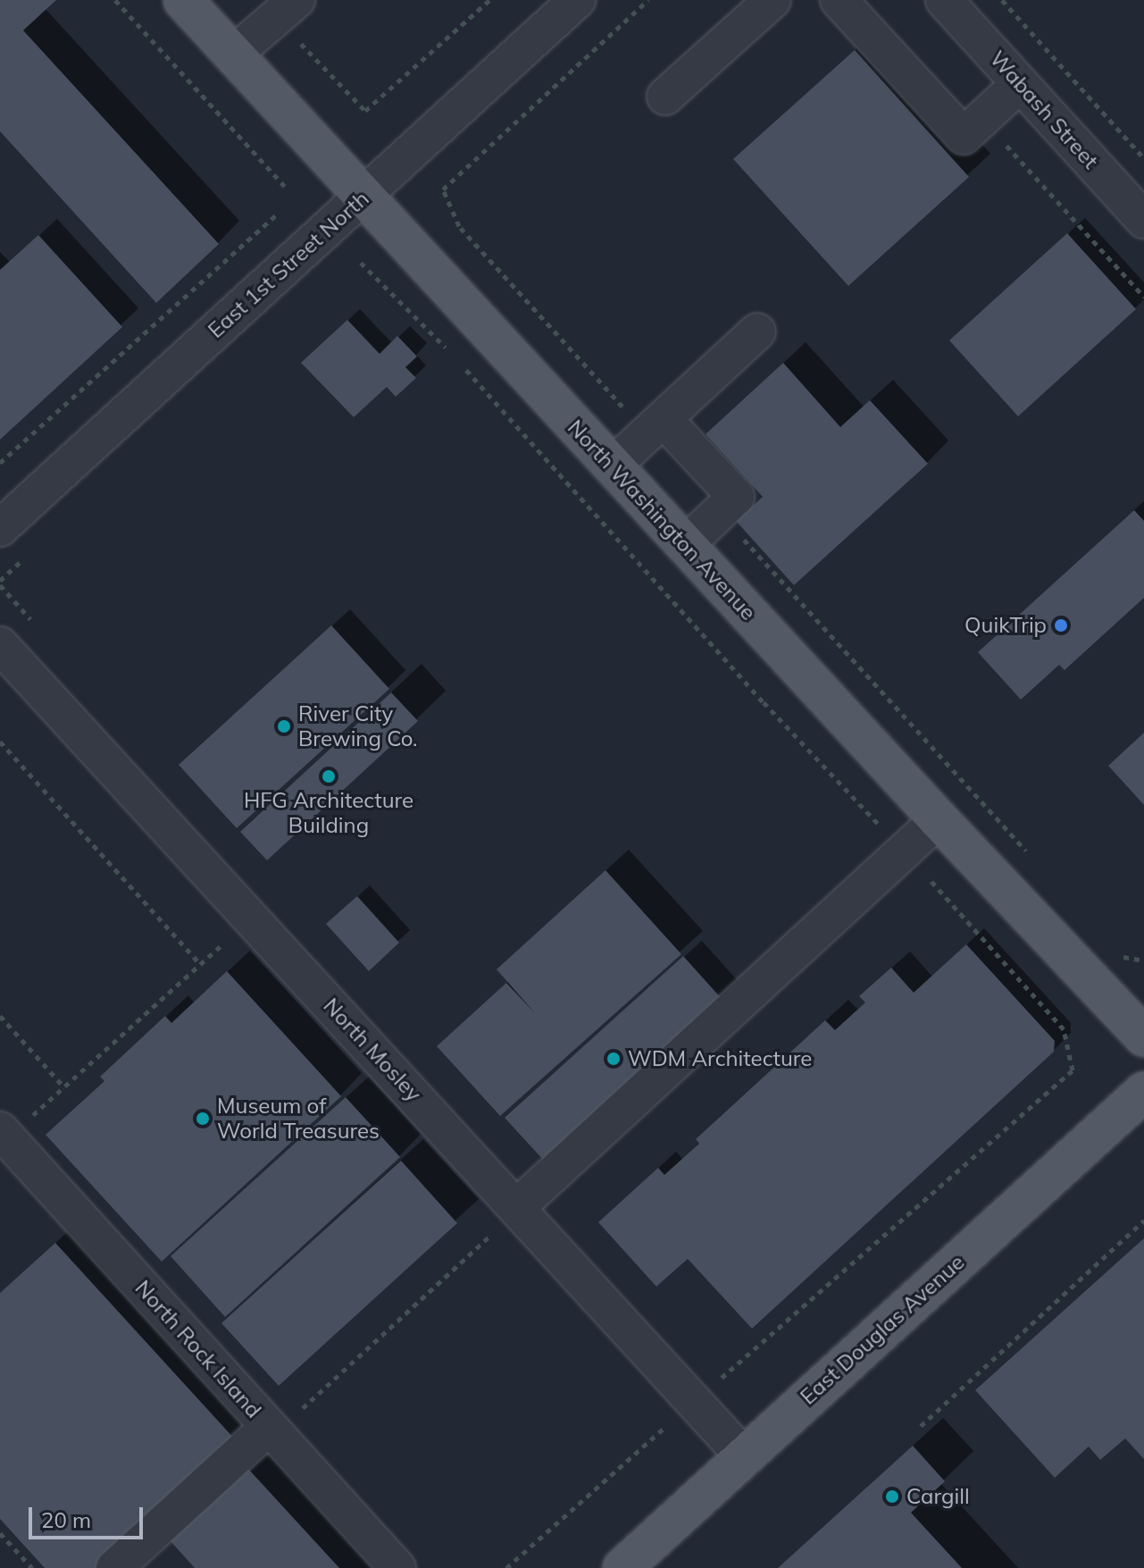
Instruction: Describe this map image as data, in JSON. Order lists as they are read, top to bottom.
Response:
{
  "streets": {
    "main road": ["North Washington Avenue", "East Douglas Avenue"],
    "street": [
      "Wabash Street",
      "East 1st Street North",
      "North Mosley",
      "North Rock Island"
    ]
  },
  "crossings": [
    ["East 1st Street North", "North Washington Avenue"],
    ["North Mosley", "East Douglas Avenue"]
  ],
  "places": [
    "QuikTrip",
    "River City Brewing Co.",
    "HFG Architecture Building",
    "WDM Architecture",
    "Museum of World Treasures",
    "Cargill"
  ],
  "scale_bar": "20 m"
}
